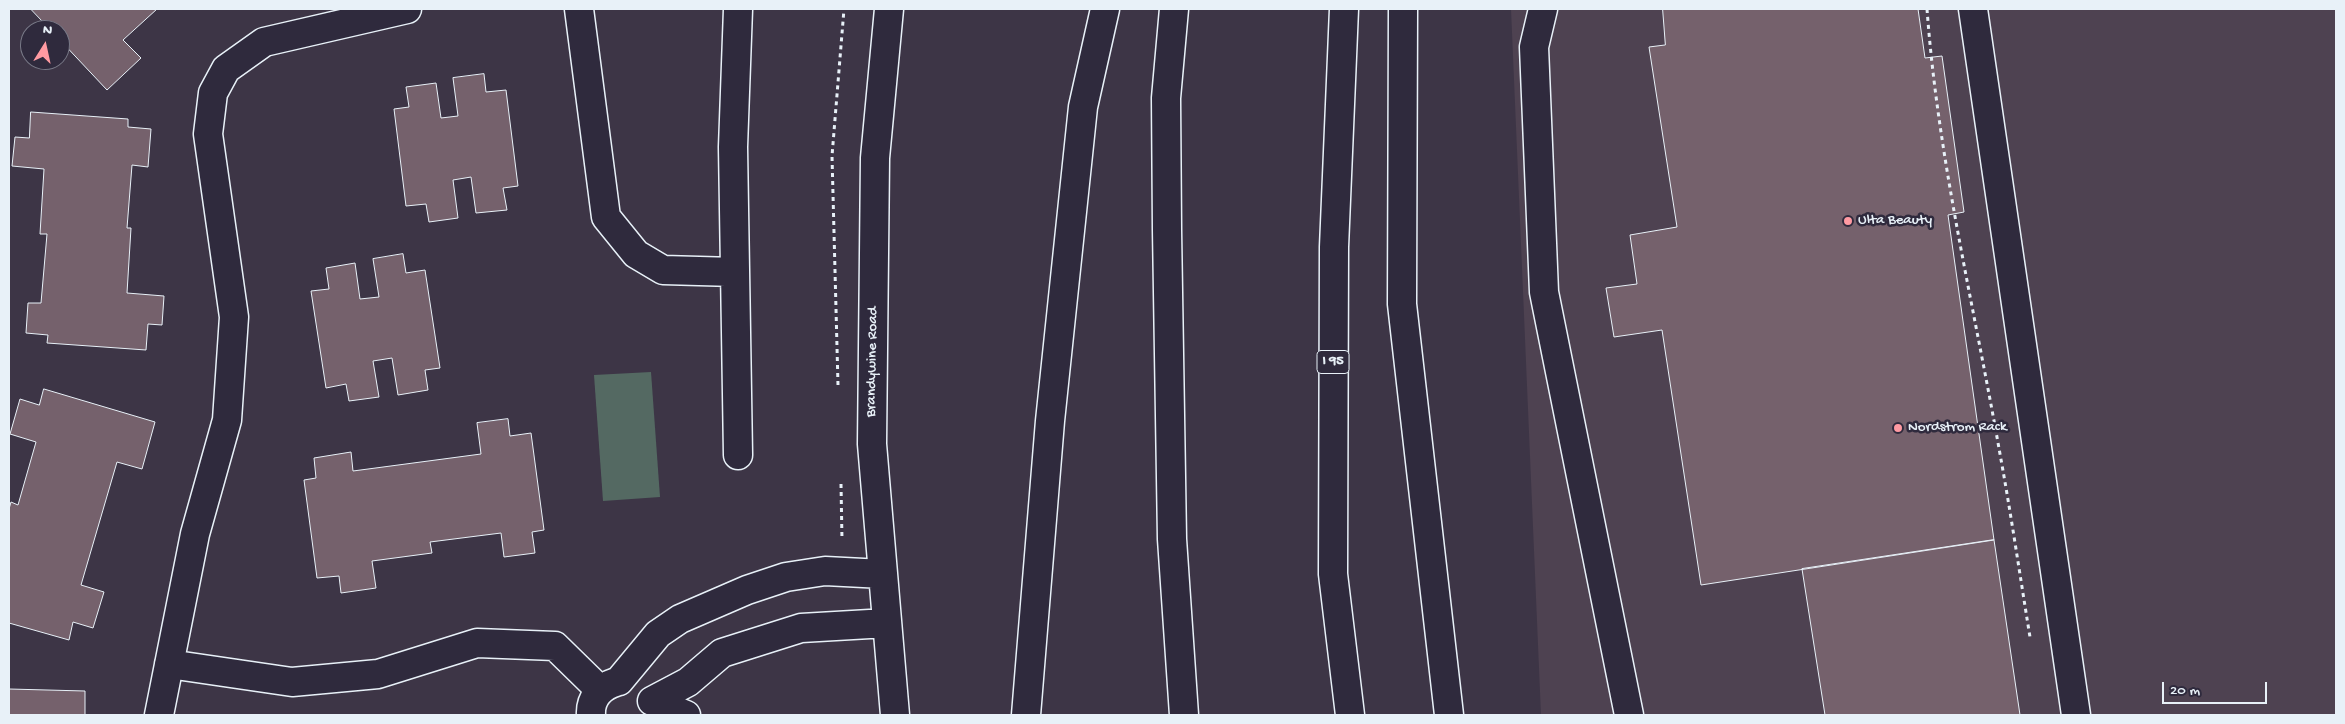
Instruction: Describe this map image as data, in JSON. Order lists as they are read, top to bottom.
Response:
{
  "streets": {
    "main road": ["Brandywine Road", "I 95"]
  },
  "places": ["Ulta Beauty", "Nordstrom Rack"],
  "scale_bar": "20 m",
  "north": "top"
}
